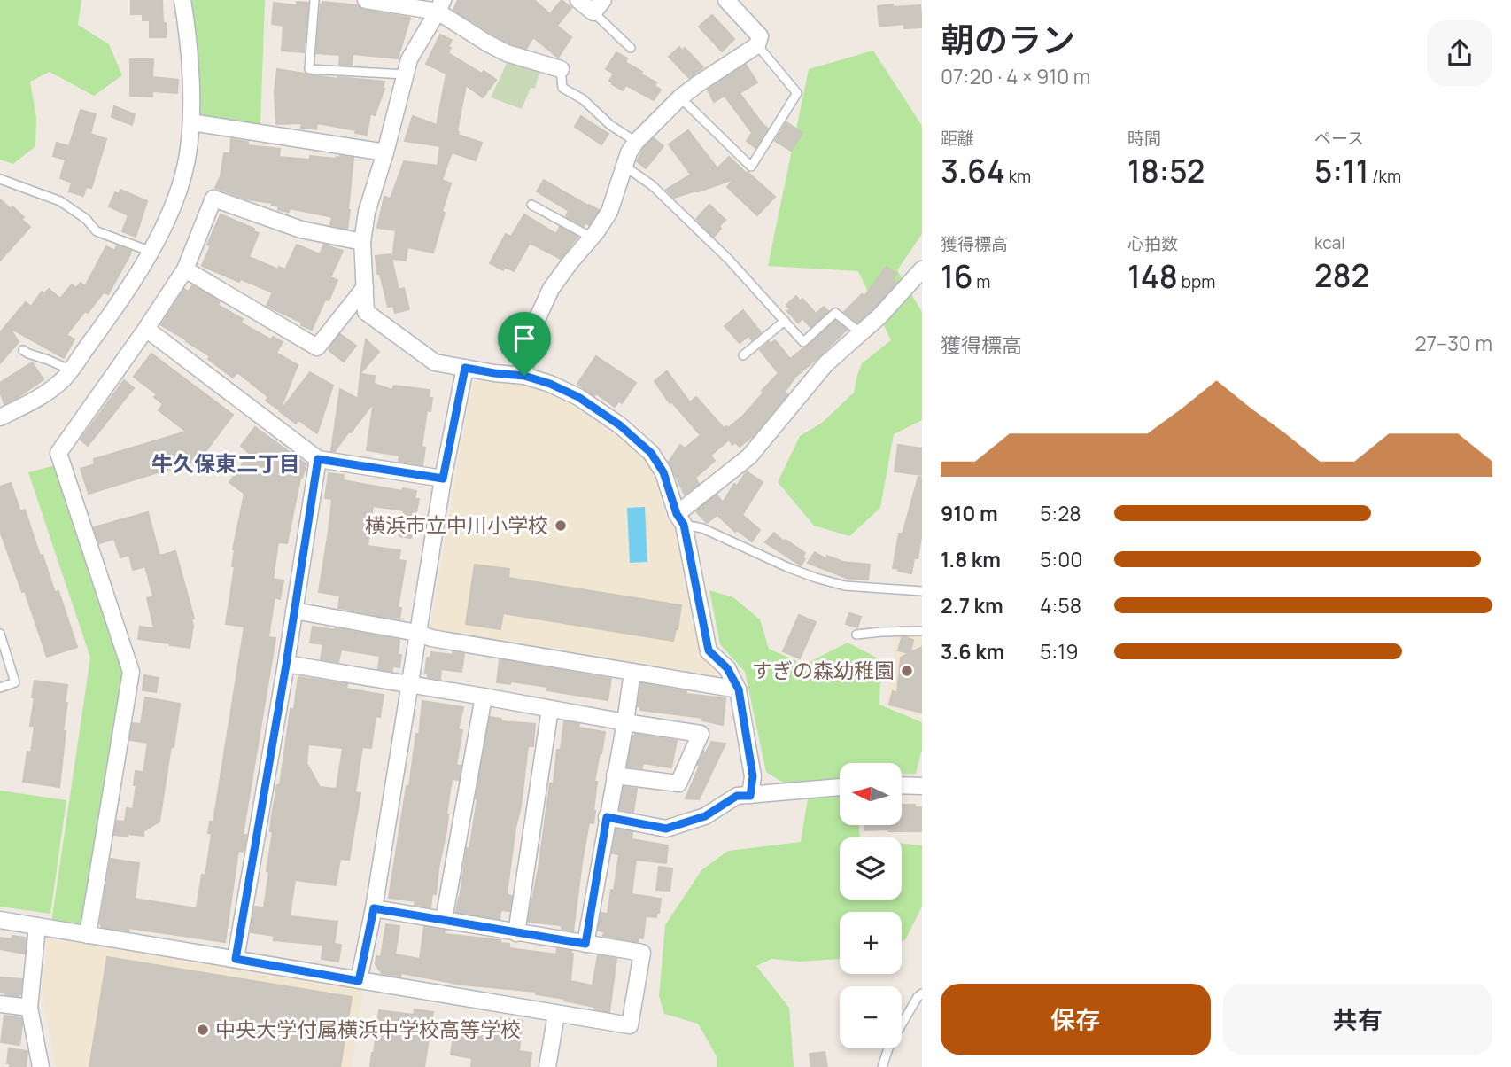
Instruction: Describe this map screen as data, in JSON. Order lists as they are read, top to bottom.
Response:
{
  "districts": ["牛久保東二丁目"],
  "places": ["横浜市立中川小学校", "すぎの森幼稚園", "中央大学付属横浜中学校高等学校"],
  "north": "left",
  "page": {
    "heading": ["朝のラン", "07:20 · 4 × 910 m"],
    "stats": [
      ["距離", "3.64 km"],
      ["時間", "18:52"],
      ["ペース", "5:11 /km"],
      ["獲得標高", "16 m"],
      ["心拍数", "148 bpm"],
      ["kcal", "282"]
    ],
    "chart": ["獲得標高", "27–30 m"],
    "list": [
      {
        "name": "910 m",
        "note": "5:28"
      },
      {
        "name": "1.8 km",
        "note": "5:00"
      },
      {
        "name": "2.7 km",
        "note": "4:58"
      },
      {
        "name": "3.6 km",
        "note": "5:19"
      }
    ],
    "map_buttons": ["+", "−"],
    "buttons": ["保存", "共有"]
  }
}
